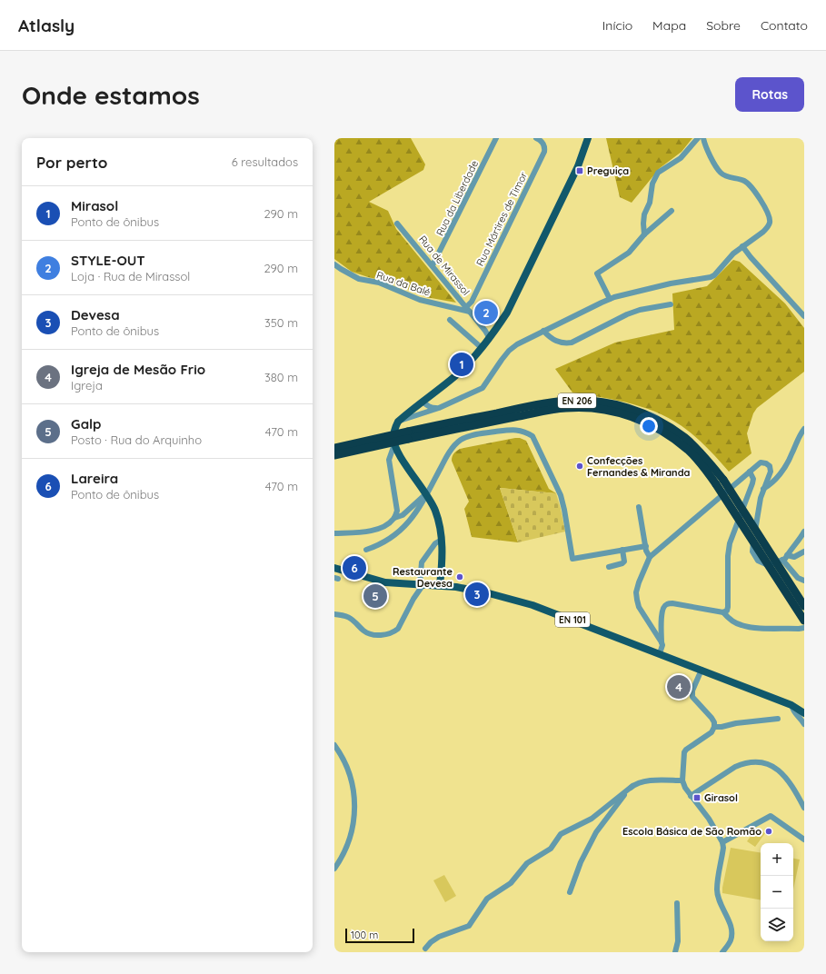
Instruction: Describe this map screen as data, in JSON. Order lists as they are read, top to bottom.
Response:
{
  "streets": {
    "highway": ["EN 206"],
    "main road": ["EN 101"],
    "street": [
      "Rua da Liberdade",
      "Rua Mártires de Timor",
      "Rua de Mirassol",
      "Rua da Balé"
    ]
  },
  "crossings": [
    ["Rua da Liberdade", "Rua de Mirassol"],
    ["Rua Mártires de Timor", "Rua de Mirassol"],
    ["Rua Mártires de Timor", "Rua da Balé"],
    ["Rua de Mirassol", "Rua da Balé"]
  ],
  "places": {
    "transit": ["Preguiça", "Girasol"],
    "other": ["Confecções Fernandes & Miranda", "Restaurante Devesa", "Escola Básica de São Romão"]
  },
  "scale_bar": "100 m",
  "page": {
    "header": "Atlasly",
    "nav": [
      "Início",
      "Mapa",
      "Sobre",
      "Contato"
    ],
    "buttons": "Rotas",
    "title": "Onde estamos",
    "heading": ["Por perto", "6 resultados"],
    "list": [
      {
        "mark": "1",
        "name": "Mirasol",
        "note": "Ponto de ônibus",
        "value": "290 m"
      },
      {
        "mark": "2",
        "name": "STYLE-OUT",
        "note": "Loja · Rua de Mirassol",
        "value": "290 m"
      },
      {
        "mark": "3",
        "name": "Devesa",
        "note": "Ponto de ônibus",
        "value": "350 m"
      },
      {
        "mark": "4",
        "name": "Igreja de Mesão Frio",
        "note": "Igreja",
        "value": "380 m"
      },
      {
        "mark": "5",
        "name": "Galp",
        "note": "Posto · Rua do Arquinho",
        "value": "470 m"
      },
      {
        "mark": "6",
        "name": "Lareira",
        "note": "Ponto de ônibus",
        "value": "470 m"
      }
    ],
    "pins": [
      "2",
      "1",
      "6",
      "3",
      "5",
      "4"
    ],
    "map_buttons": ["+", "−"],
    "scale": "100 m"
  }
}
